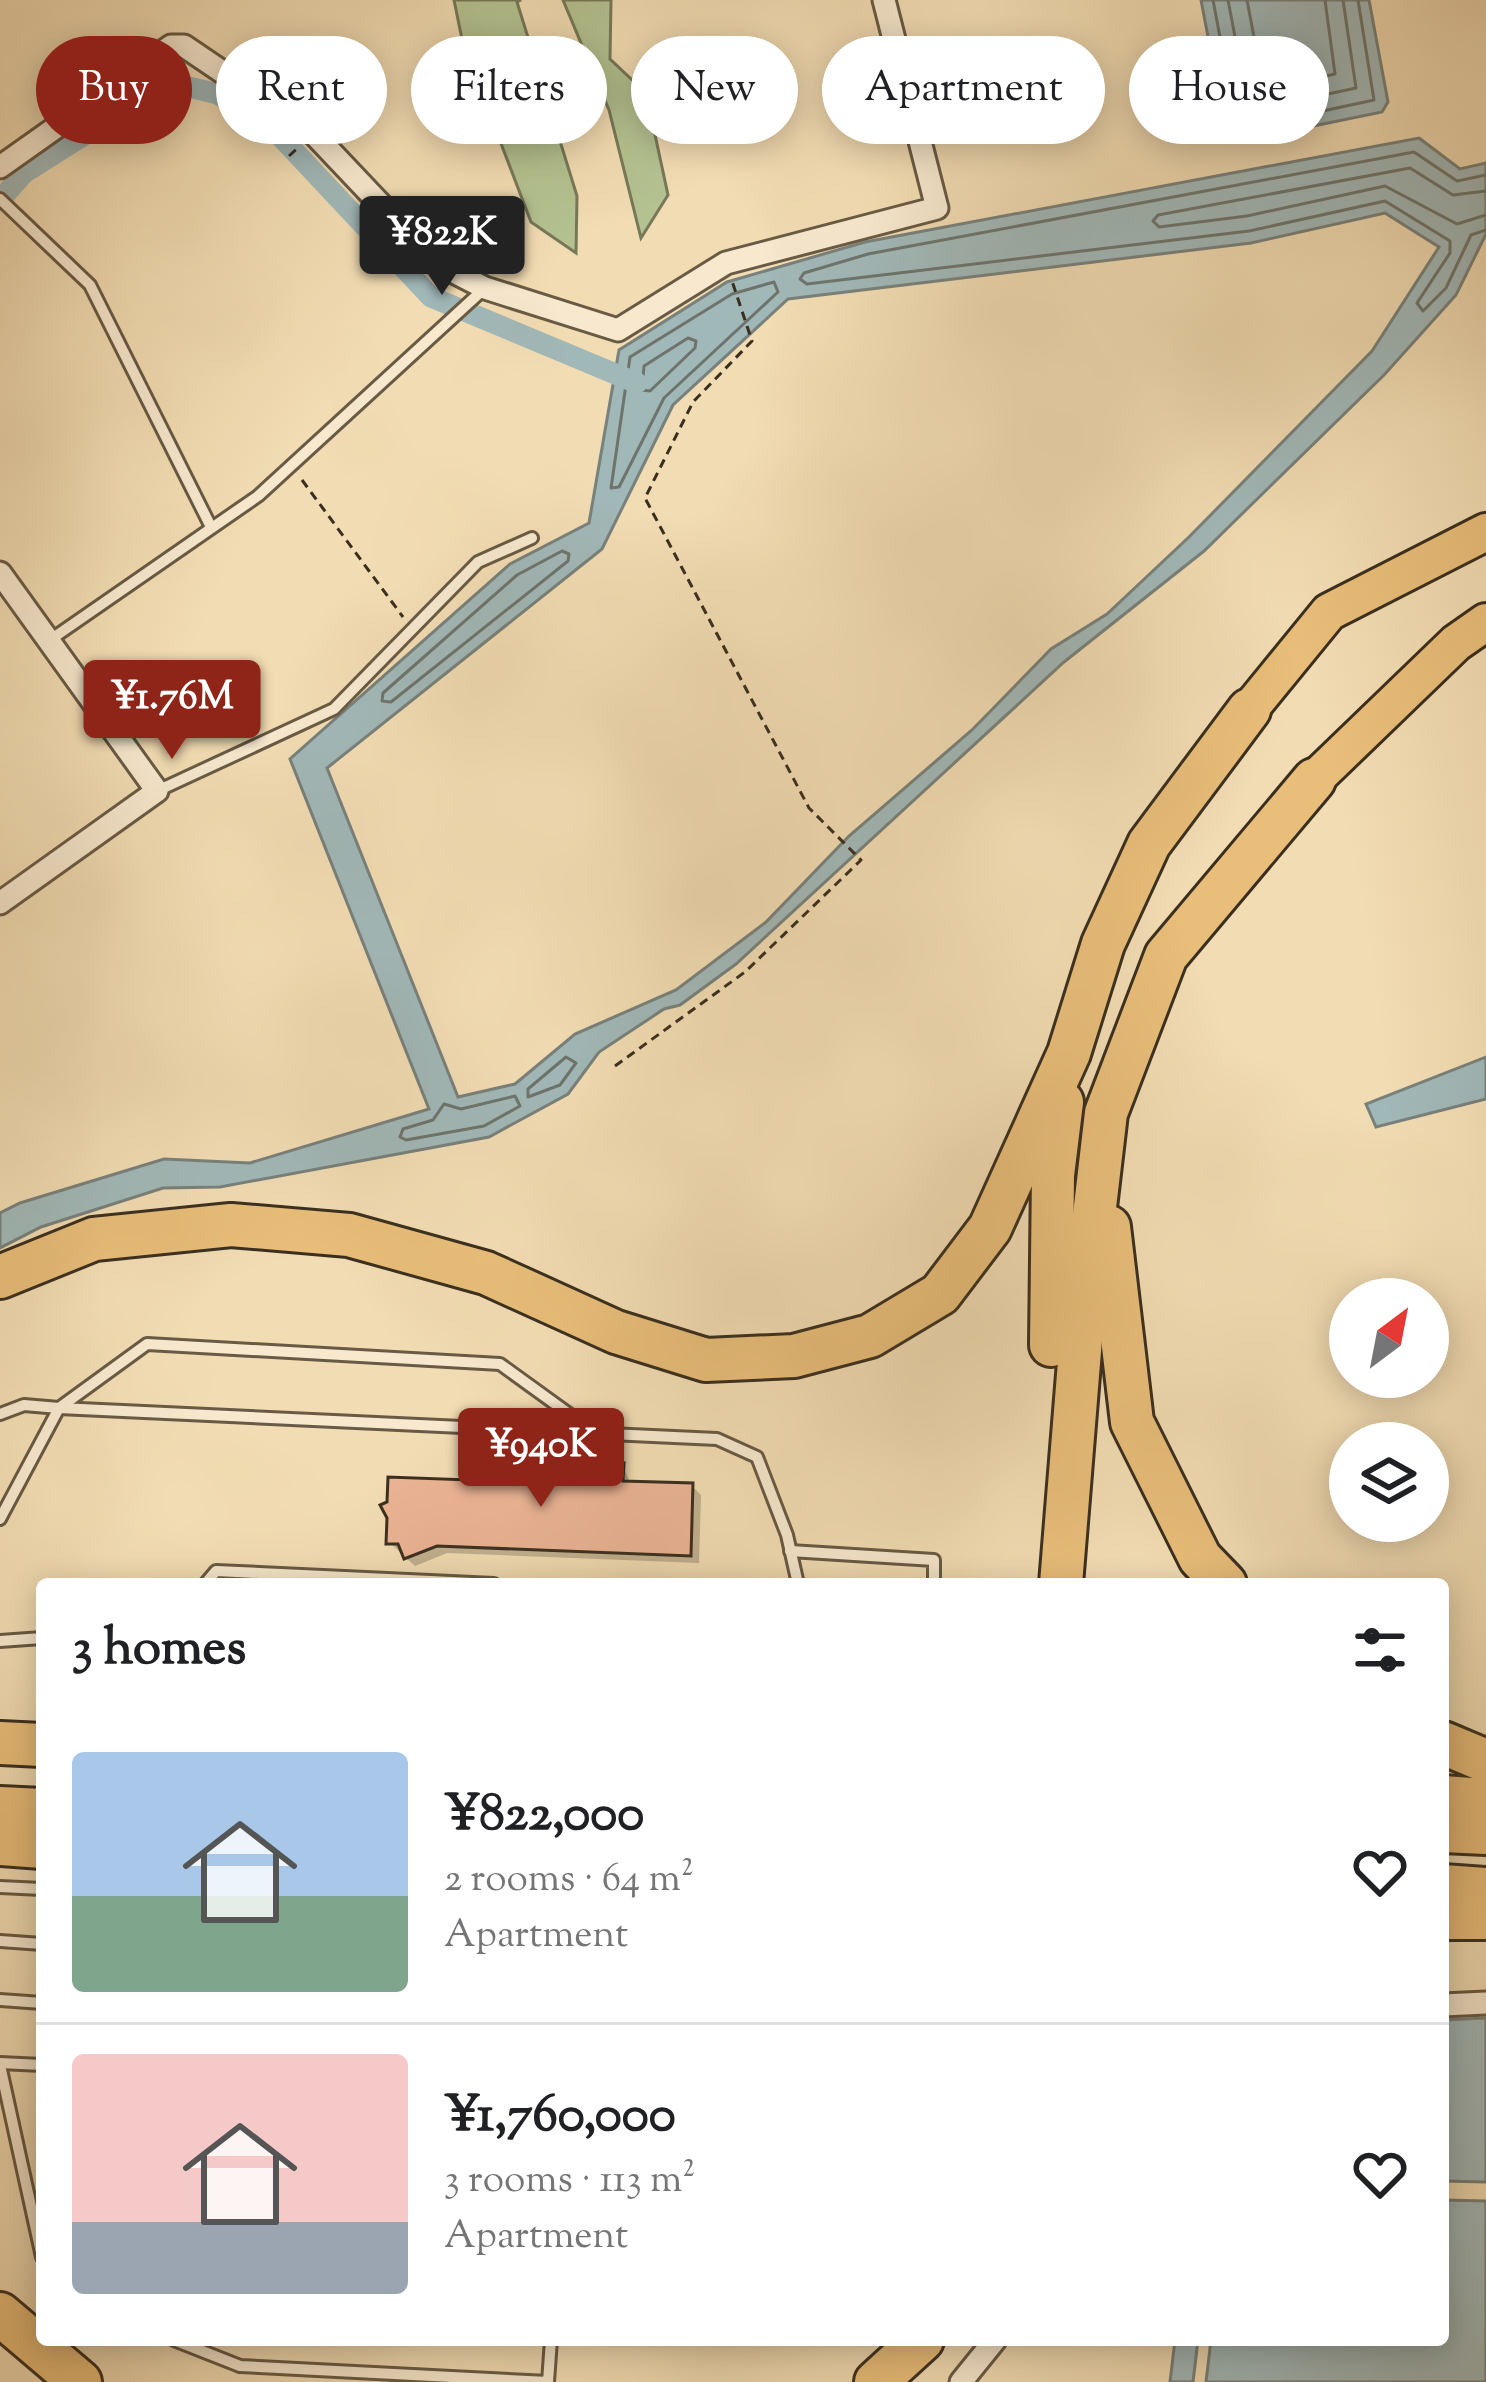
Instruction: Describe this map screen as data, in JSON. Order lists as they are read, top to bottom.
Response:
{
  "north": "top right",
  "page": {
    "chip": [
      "Buy",
      "Rent",
      "Filters",
      "New",
      "Apartment",
      "House"
    ],
    "price": ["¥822K", "¥1.76M", "¥940K"],
    "heading": "3 homes",
    "list": [
      {
        "name": "¥822,000",
        "note": "2 rooms · 64 m² · Apartment"
      },
      {
        "name": "¥1,760,000",
        "note": "3 rooms · 113 m² · Apartment"
      }
    ]
  }
}
